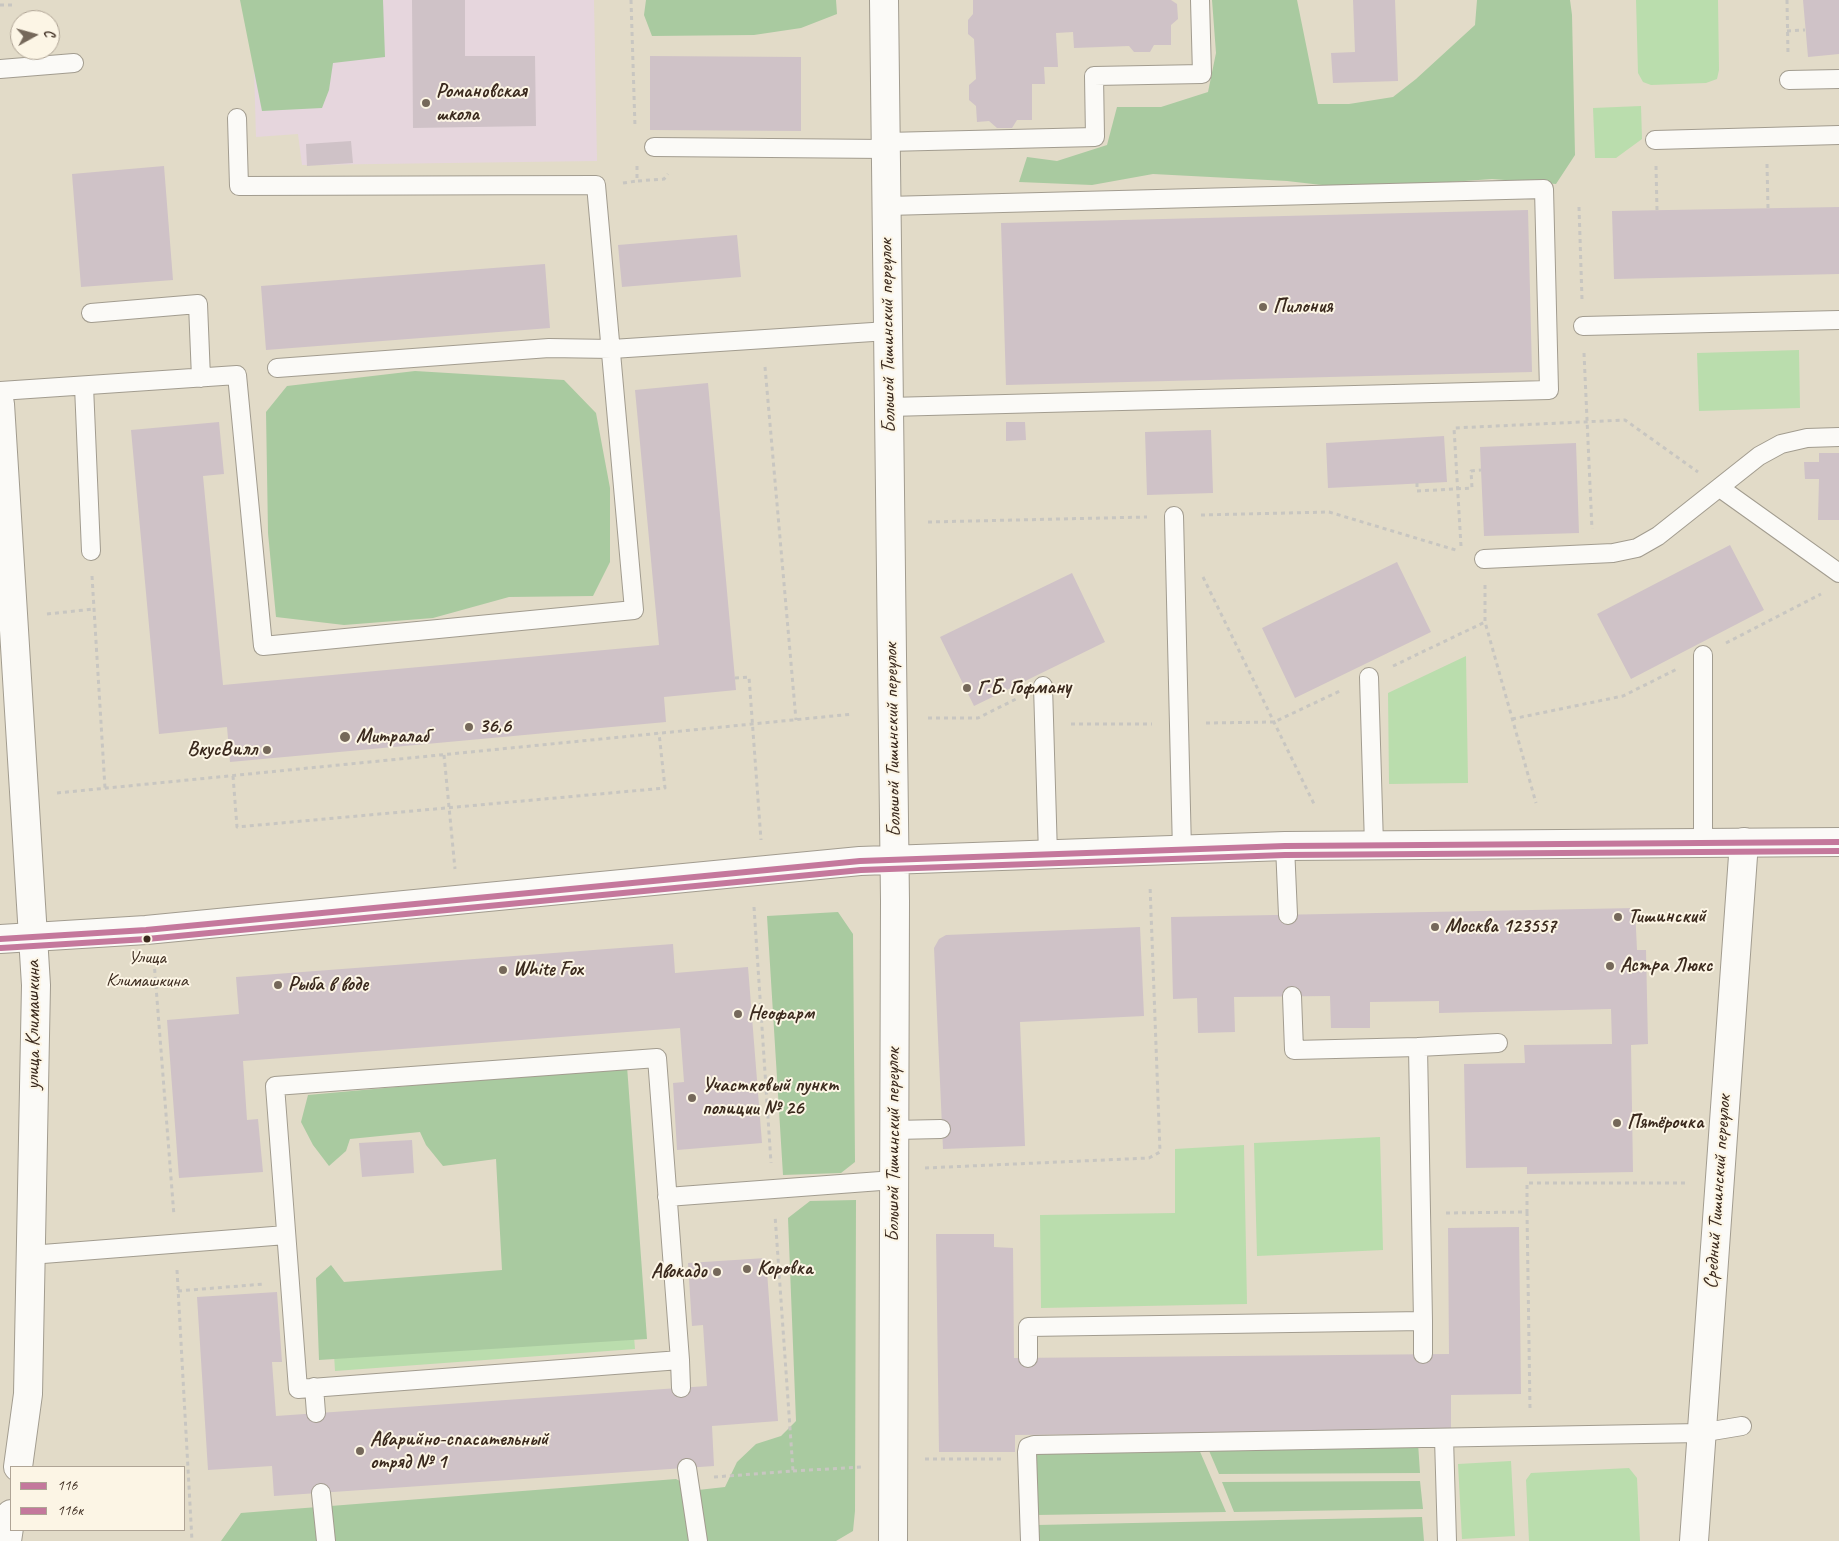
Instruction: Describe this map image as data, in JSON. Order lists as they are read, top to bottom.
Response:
{
  "streets": {
    "street": ["Большой Тишинский переулок", "улица Климашкина", "Средний Тишинский переулок"]
  },
  "places": [
    "Романовская школа",
    "Пилония",
    "Г.Б. Гофману",
    "36,6",
    "Митралаб",
    "ВкусВилл",
    "Тишинский",
    "Москва 123557",
    "Улица Климашкина",
    "Астра Люкс",
    "White Fox",
    "Рыба в воде",
    "Неофарм",
    "Участковый пункт полиции № 26",
    "Пятёрочка",
    "Коровка",
    "Авокадо",
    "Аварийно-спасательный отряд № 1"
  ],
  "lines": ["transit line 116", "transit line 116к"],
  "legend": ["116", "116к"],
  "north": "right"
}
